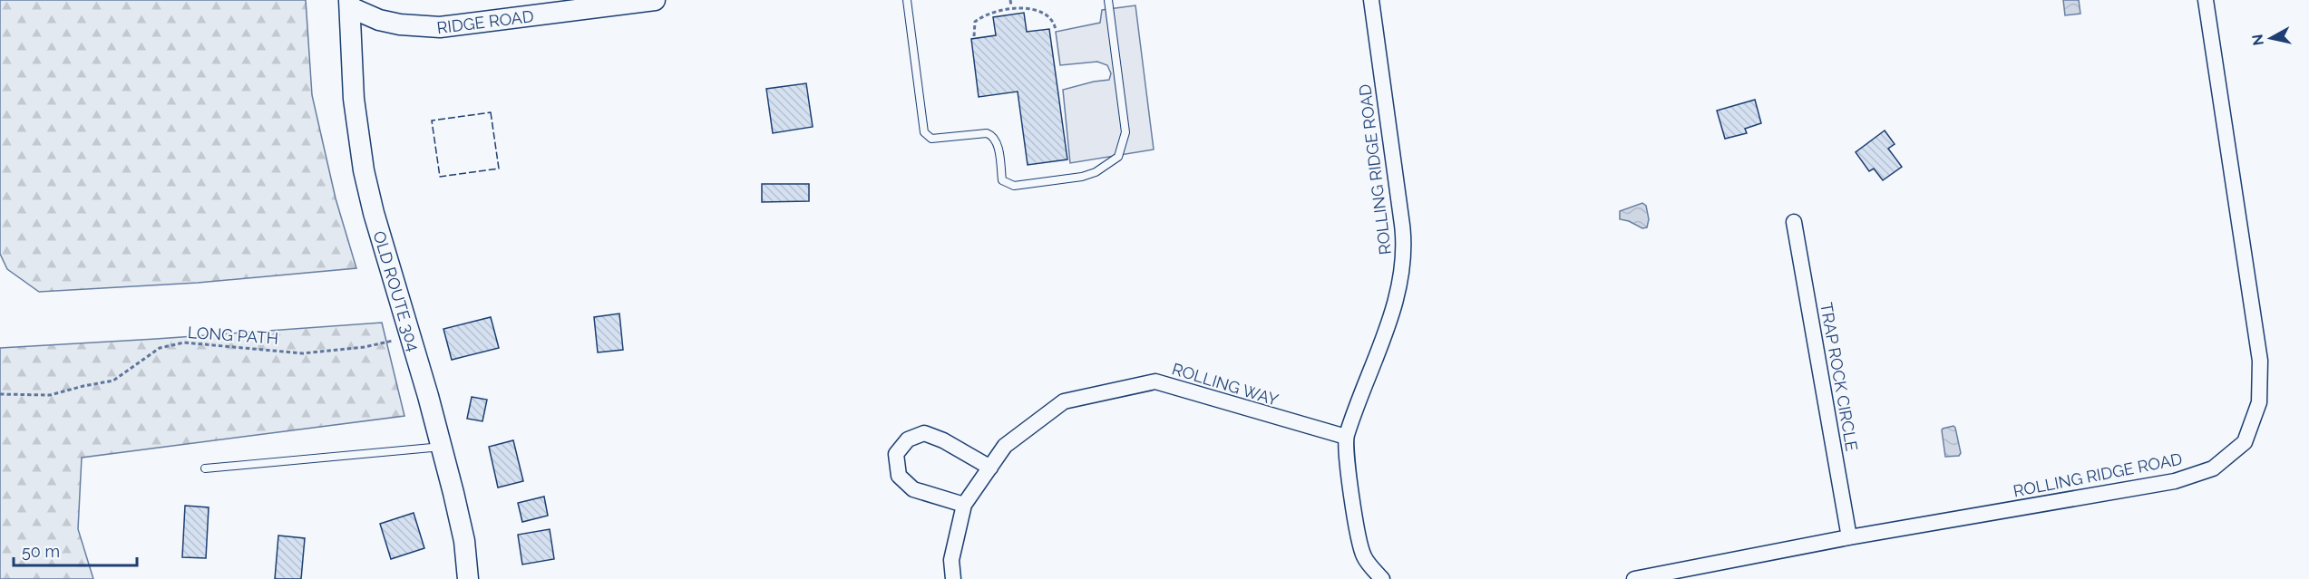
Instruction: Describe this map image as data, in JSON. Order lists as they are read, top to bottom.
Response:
{
  "streets": {
    "street": [
      "RIDGE ROAD",
      "ROLLING RIDGE ROAD",
      "OLD ROUTE 304",
      "TRAP ROCK CIRCLE",
      "ROLLING WAY"
    ],
    "path": ["LONG PATH"]
  },
  "crossings": [
    ["RIDGE ROAD", "OLD ROUTE 304"],
    ["ROLLING RIDGE ROAD", "TRAP ROCK CIRCLE"],
    ["ROLLING RIDGE ROAD", "ROLLING WAY"],
    ["OLD ROUTE 304", "LONG PATH"]
  ],
  "scale_bar": "50 m",
  "north": "left"
}
